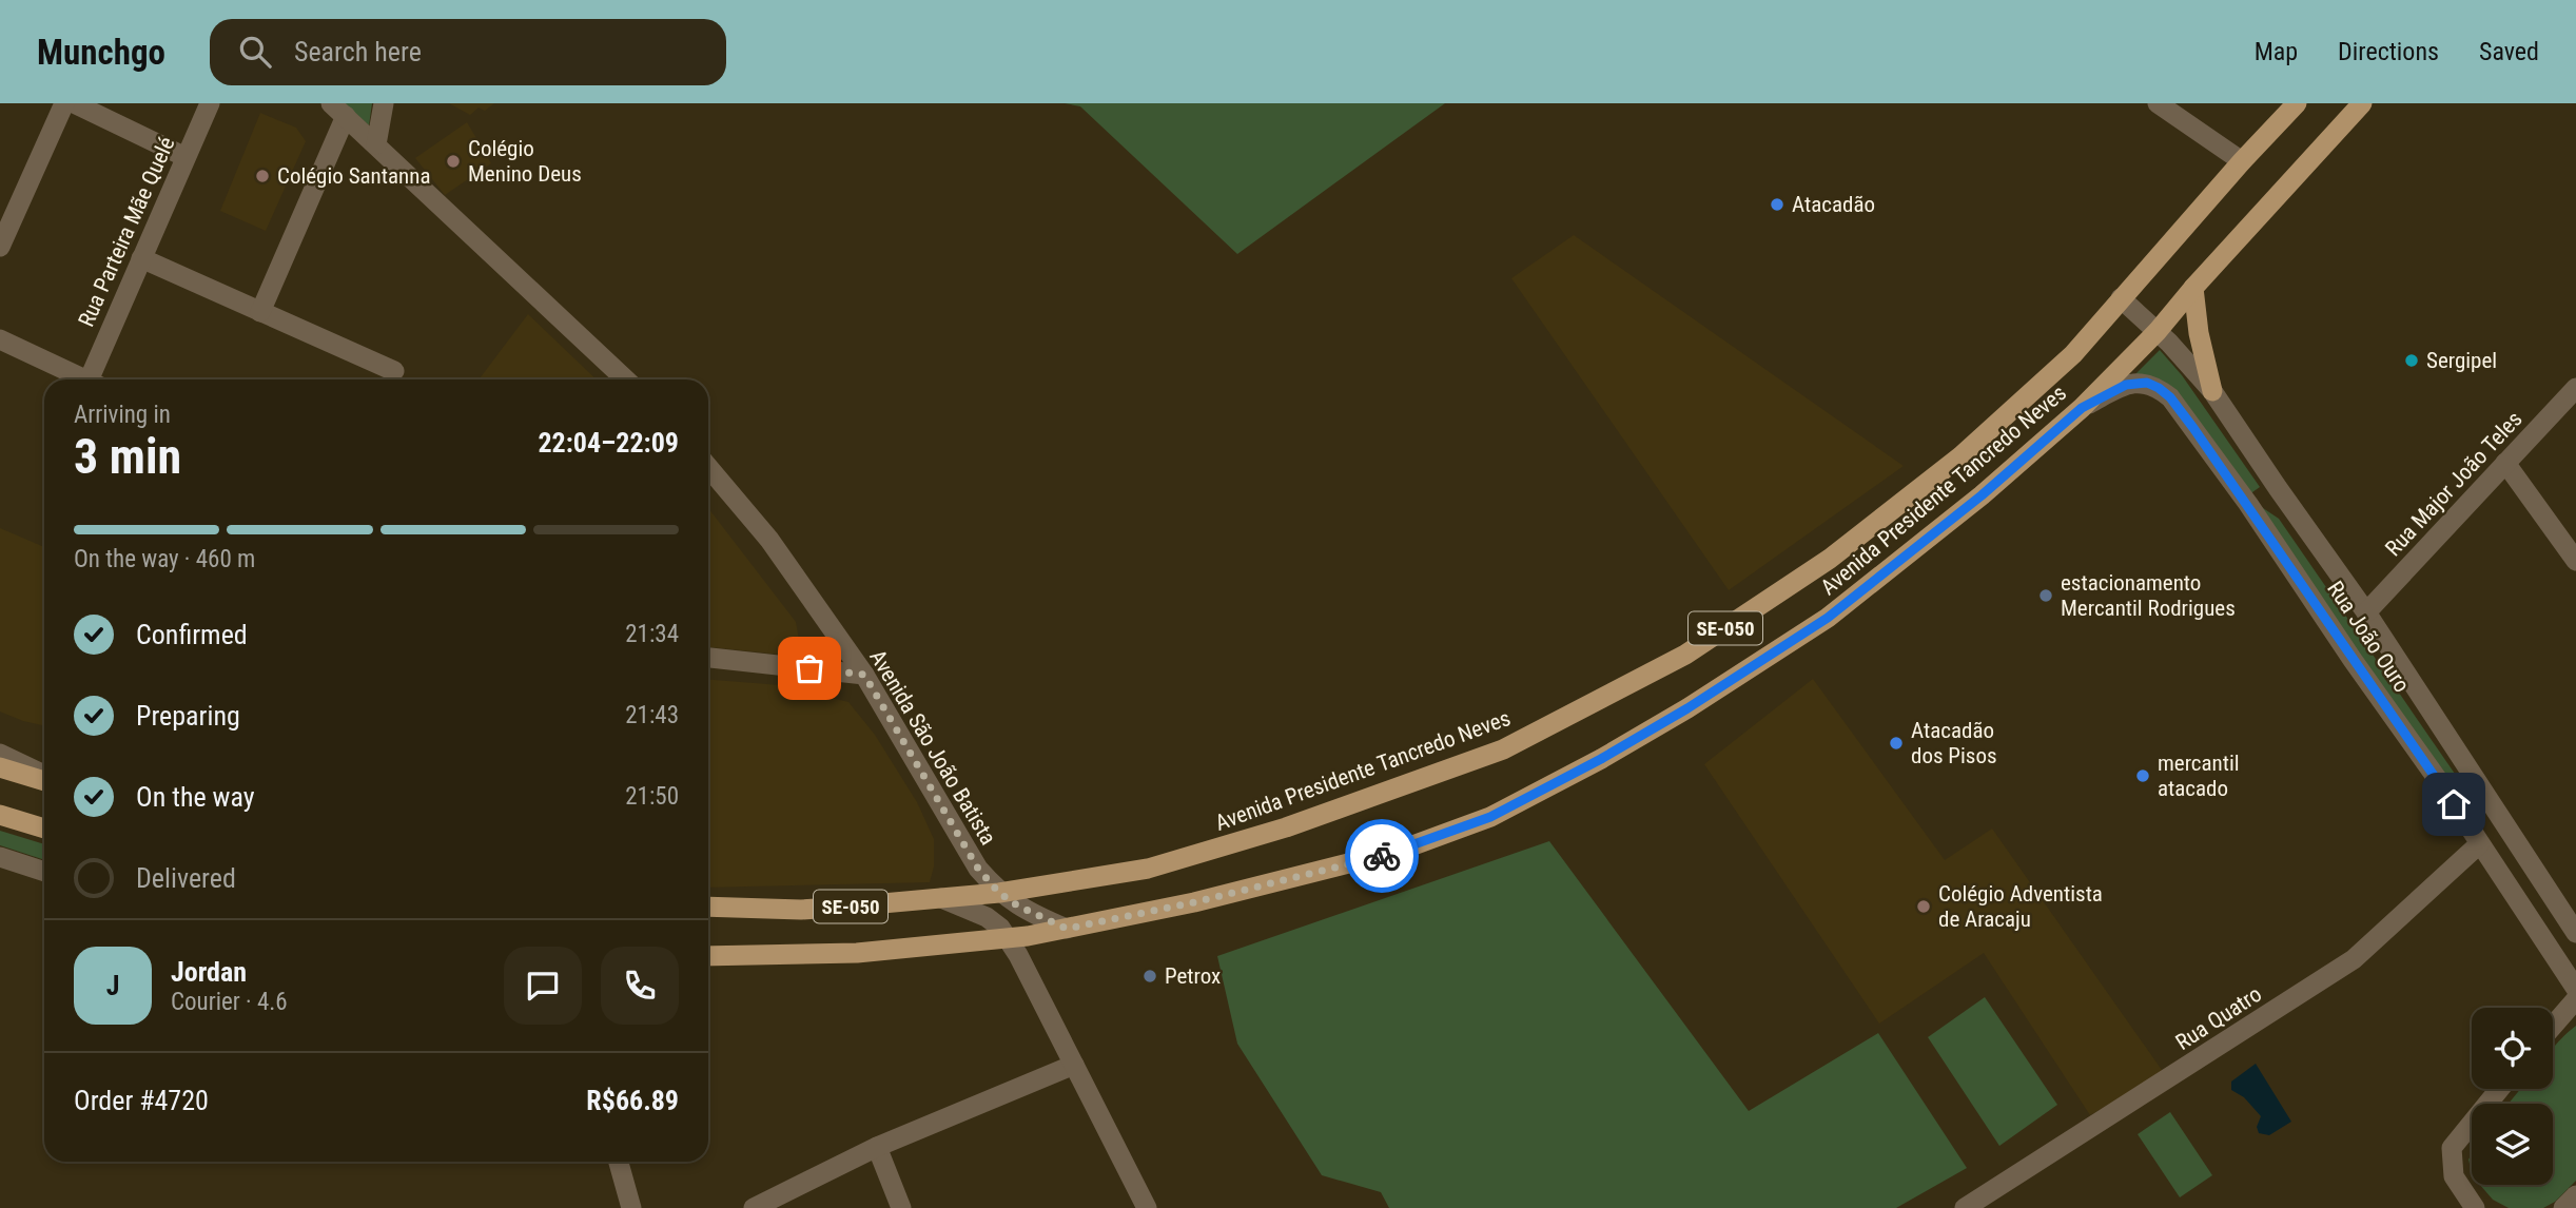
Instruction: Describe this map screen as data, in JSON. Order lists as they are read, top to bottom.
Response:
{
  "streets": {
    "main road": ["Avenida Presidente Tancredo Neves", "SE-050"],
    "street": [
      "Rua Parteira Mãe Quelé",
      "Rua Major João Teles",
      "Rua João Ouro",
      "Avenida São João Batista",
      "Rua Quatro"
    ]
  },
  "crossings": [
    ["Rua Major João Teles", "Rua João Ouro"],
    ["Avenida Presidente Tancredo Neves", "Rua João Ouro"],
    ["Avenida Presidente Tancredo Neves", "Avenida São João Batista"],
    ["Rua João Ouro", "Rua Quatro"]
  ],
  "places": [
    "Colégio Menino Deus",
    "Colégio Santanna",
    "Atacadão",
    "Sergipel",
    "estacionamento Mercantil Rodrigues",
    "Atacadão dos Pisos",
    "mercantil atacado",
    "Colégio Adventista de Aracaju",
    "Petrox"
  ],
  "page": {
    "header": "Munchgo",
    "search": "Search here",
    "nav": ["Map", "Directions", "Saved"],
    "heading": ["3 min", "Arriving in", "22:04–22:09"],
    "panel": [
      "Jordan",
      "Courier · 4.6",
      "Order #4720",
      "R$66.89"
    ],
    "bar": "On the way · 460 m",
    "list": [
      ["Confirmed", "21:34"],
      ["Preparing", "21:43"],
      ["On the way", "21:50"],
      "Delivered"
    ],
    "round": "J"
  }
}
